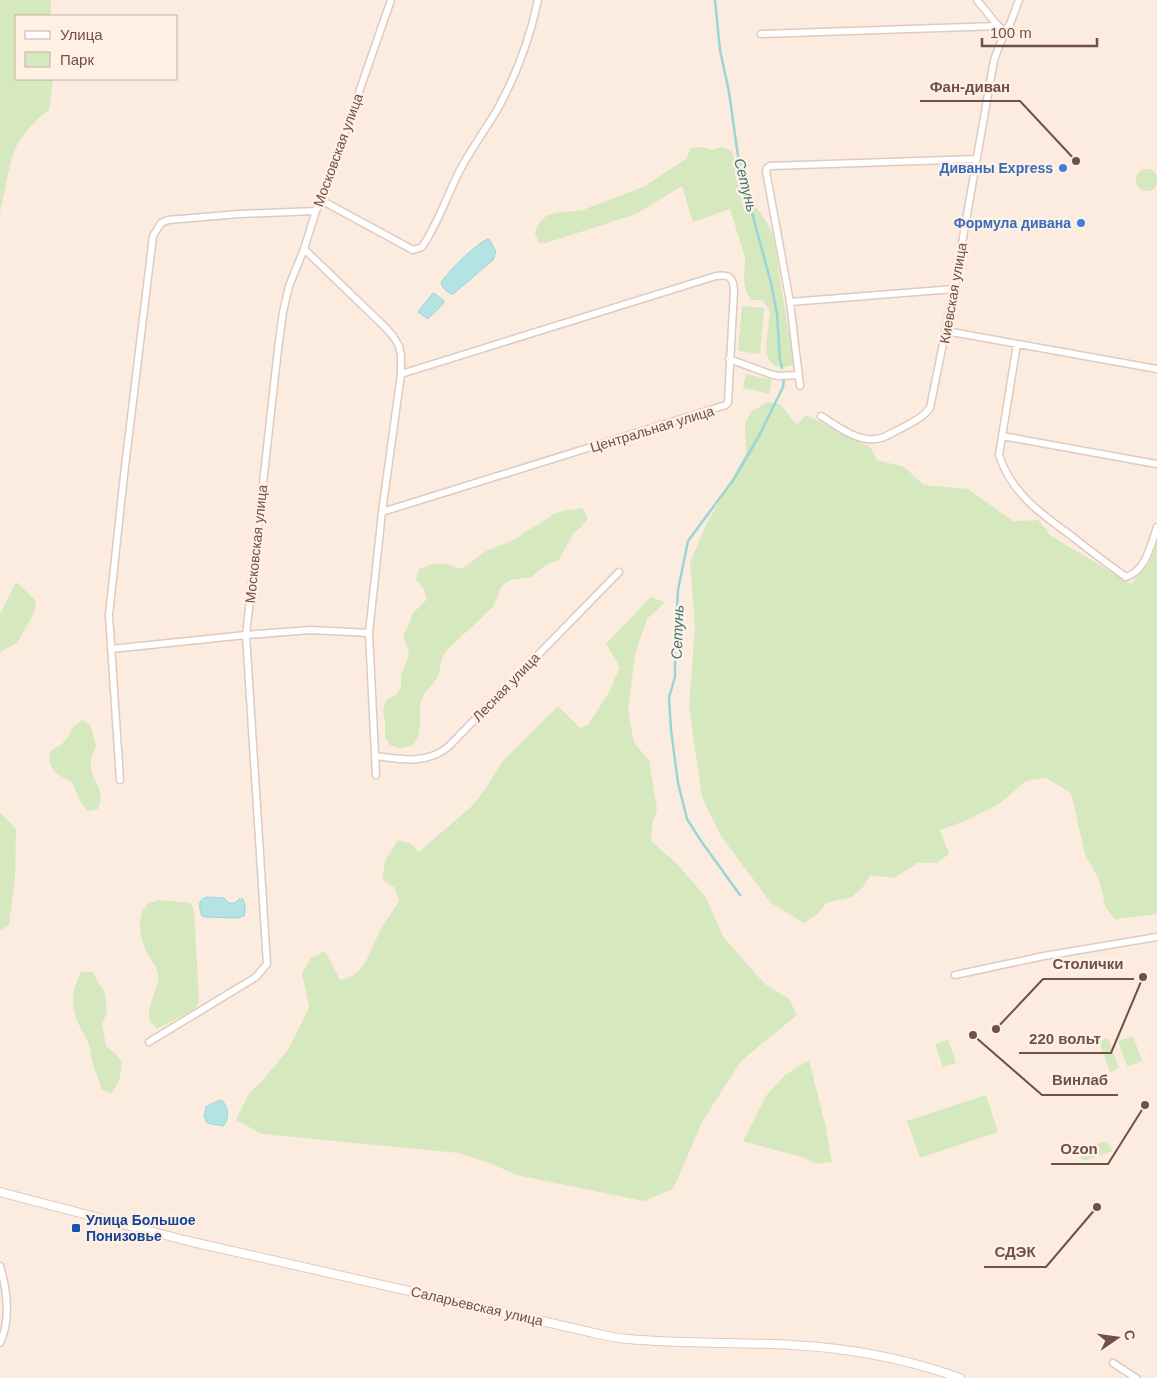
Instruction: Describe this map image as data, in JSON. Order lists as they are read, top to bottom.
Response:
{
  "streets": {
    "street": [
      "Московская улица",
      "Киевская улица",
      "Центральная улица",
      "Лесная улица",
      "Саларьевская улица"
    ]
  },
  "water": ["Сетунь"],
  "places": {
    "other": [
      "Фан-диван",
      "Диваны Express",
      "Формула дивана",
      "220 вольт",
      "Столички",
      "Винлаб",
      "Ozon",
      "СДЭК"
    ],
    "transit": ["Улица Большое Понизовье"]
  },
  "legend": ["Улица", "Парк"],
  "scale_bar": "100 m",
  "north": "right"
}
